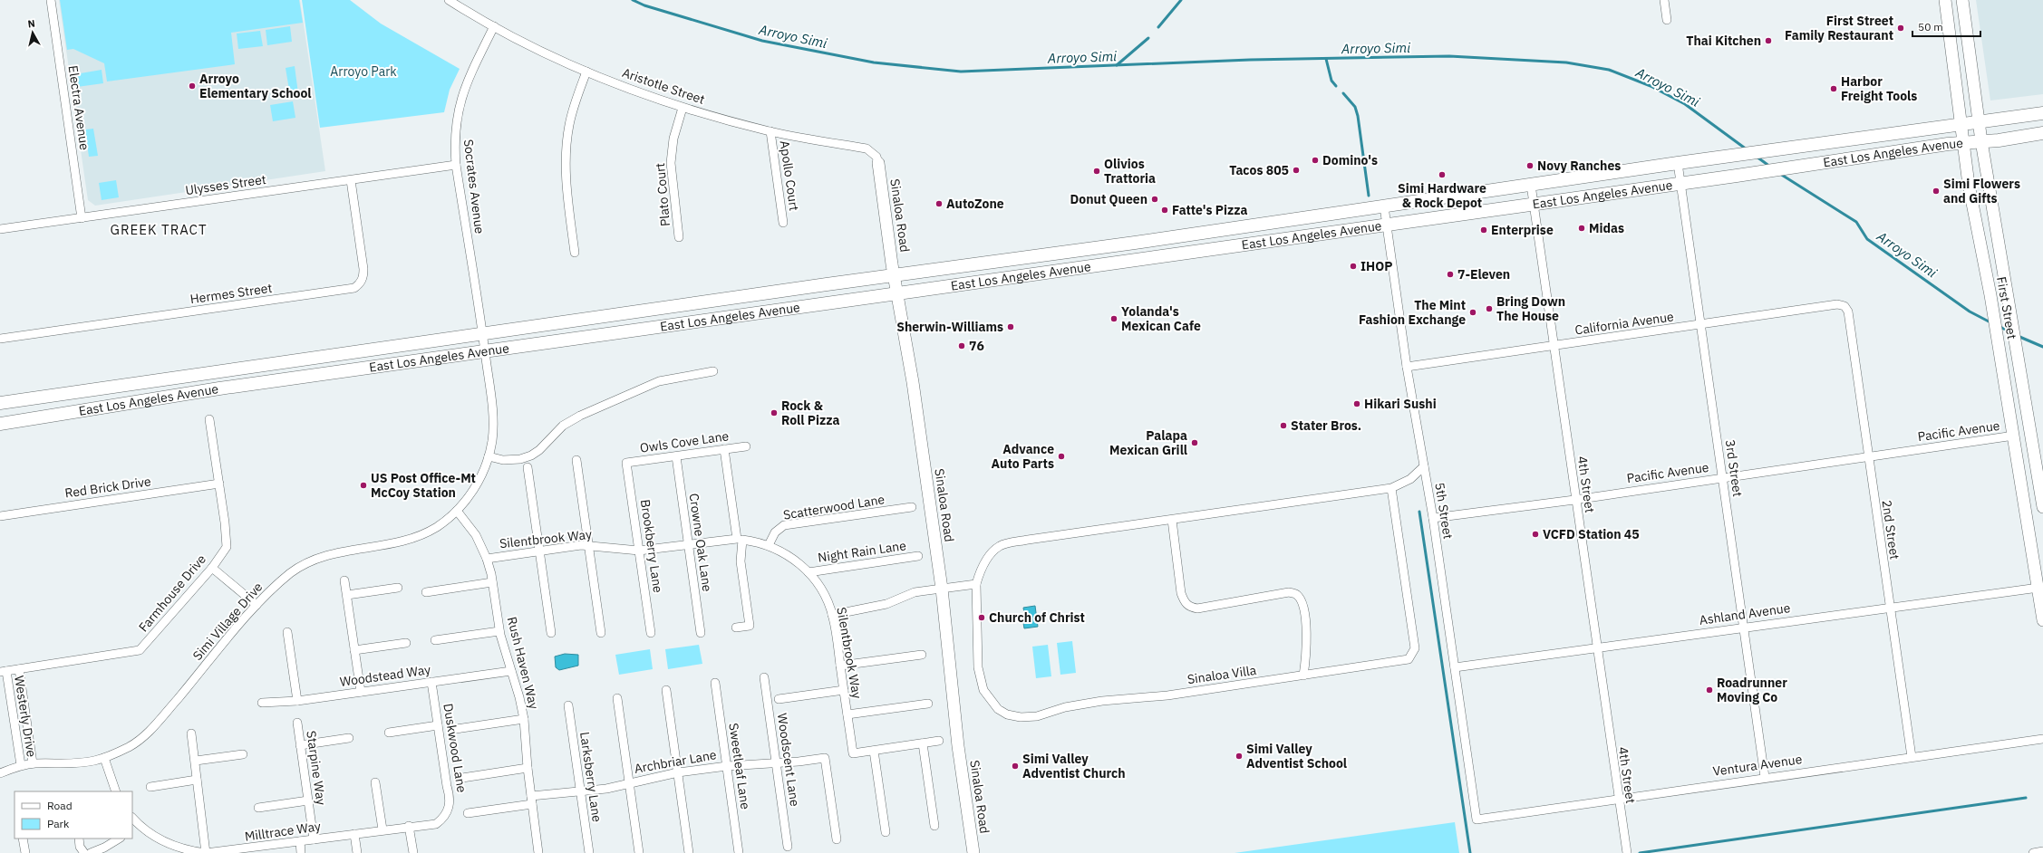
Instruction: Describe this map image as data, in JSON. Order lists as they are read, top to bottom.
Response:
{
  "streets": {
    "main road": ["East Los Angeles Avenue", "Sinaloa Road", "First Street"],
    "street": [
      "Aristotle Street",
      "Electra Avenue",
      "Apollo Court",
      "Ulysses Street",
      "Socrates Avenue",
      "Plato Court",
      "Hermes Street",
      "California Avenue",
      "Pacific Avenue",
      "Owls Cove Lane",
      "3rd Street",
      "4th Street",
      "Red Brick Drive",
      "Scatterwood Lane",
      "5th Street",
      "2nd Street",
      "Silentbrook Way",
      "Crowne Oak Lane",
      "Brookberry Lane",
      "Night Rain Lane",
      "Farmhouse Drive",
      "Ashland Avenue",
      "Simi Village Drive",
      "Rush Haven Way",
      "Sinaloa Villa",
      "Woodstead Way",
      "Westerly Drive",
      "Duskwood Lane",
      "Woodscent Lane",
      "Archbriar Lane",
      "Ventura Avenue",
      "Sweetleaf Lane",
      "Starpine Way",
      "Larksberry Lane",
      "Milltrace Way"
    ]
  },
  "crossings": [
    ["Aristotle Street", "Apollo Court"],
    ["Aristotle Street", "Socrates Avenue"],
    ["Aristotle Street", "Plato Court"],
    ["Aristotle Street", "Sinaloa Road"],
    ["Electra Avenue", "Ulysses Street"],
    ["East Los Angeles Avenue", "Socrates Avenue"],
    ["East Los Angeles Avenue", "Sinaloa Road"],
    ["East Los Angeles Avenue", "First Street"],
    ["East Los Angeles Avenue", "3rd Street"],
    ["East Los Angeles Avenue", "4th Street"],
    ["East Los Angeles Avenue", "5th Street"],
    ["East Los Angeles Avenue", "Simi Village Drive"],
    ["Ulysses Street", "Socrates Avenue"],
    ["Ulysses Street", "Hermes Street"],
    ["Socrates Avenue", "Simi Village Drive"],
    ["First Street", "Pacific Avenue"],
    ["First Street", "Ashland Avenue"],
    ["California Avenue", "3rd Street"],
    ["California Avenue", "4th Street"],
    ["California Avenue", "5th Street"],
    ["California Avenue", "2nd Street"],
    ["Pacific Avenue", "3rd Street"],
    ["Pacific Avenue", "4th Street"],
    ["Pacific Avenue", "5th Street"],
    ["Pacific Avenue", "2nd Street"],
    ["Owls Cove Lane", "Crowne Oak Lane"],
    ["Owls Cove Lane", "Brookberry Lane"],
    ["3rd Street", "Ashland Avenue"],
    ["3rd Street", "Ventura Avenue"],
    ["4th Street", "Ashland Avenue"],
    ["4th Street", "Ventura Avenue"],
    ["Red Brick Drive", "Farmhouse Drive"],
    ["Scatterwood Lane", "Silentbrook Way"],
    ["5th Street", "Ashland Avenue"],
    ["5th Street", "Sinaloa Villa"],
    ["5th Street", "Ventura Avenue"],
    ["2nd Street", "Ashland Avenue"],
    ["2nd Street", "Ventura Avenue"],
    ["Silentbrook Way", "Crowne Oak Lane"],
    ["Silentbrook Way", "Brookberry Lane"],
    ["Silentbrook Way", "Night Rain Lane"],
    ["Silentbrook Way", "Rush Haven Way"],
    ["Farmhouse Drive", "Westerly Drive"],
    ["Simi Village Drive", "Rush Haven Way"],
    ["Simi Village Drive", "Westerly Drive"],
    ["Rush Haven Way", "Woodstead Way"],
    ["Rush Haven Way", "Archbriar Lane"],
    ["Woodstead Way", "Duskwood Lane"],
    ["Duskwood Lane", "Milltrace Way"],
    ["Woodscent Lane", "Archbriar Lane"],
    ["Archbriar Lane", "Sweetleaf Lane"],
    ["Archbriar Lane", "Larksberry Lane"],
    ["Starpine Way", "Milltrace Way"]
  ],
  "districts": ["GREEK TRACT"],
  "water": ["Arroyo Simi"],
  "parks": ["Arroyo Park"],
  "places": [
    "First Street Family Restaurant",
    "Thai Kitchen",
    "Arroyo Elementary School",
    "Harbor Freight Tools",
    "Domino's",
    "Novy Ranches",
    "Tacos 805",
    "Olivios Trattoria",
    "Simi Hardware & Rock Depot",
    "Simi Flowers and Gifts",
    "Donut Queen",
    "AutoZone",
    "Fatte's Pizza",
    "Midas",
    "Enterprise",
    "IHOP",
    "7-Eleven",
    "Bring Down The House",
    "The Mint Fashion Exchange",
    "Yolanda's Mexican Cafe",
    "Sherwin-Williams",
    "76",
    "Hikari Sushi",
    "Rock & Roll Pizza",
    "Stater Bros.",
    "Palapa Mexican Grill",
    "Advance Auto Parts",
    "US Post Office-Mt McCoy Station",
    "VCFD Station 45",
    "Church of Christ",
    "Roadrunner Moving Co",
    "Simi Valley Adventist School",
    "Simi Valley Adventist Church"
  ],
  "legend": ["Road", "Park"],
  "scale_bar": "50 m",
  "north": "top"
}
